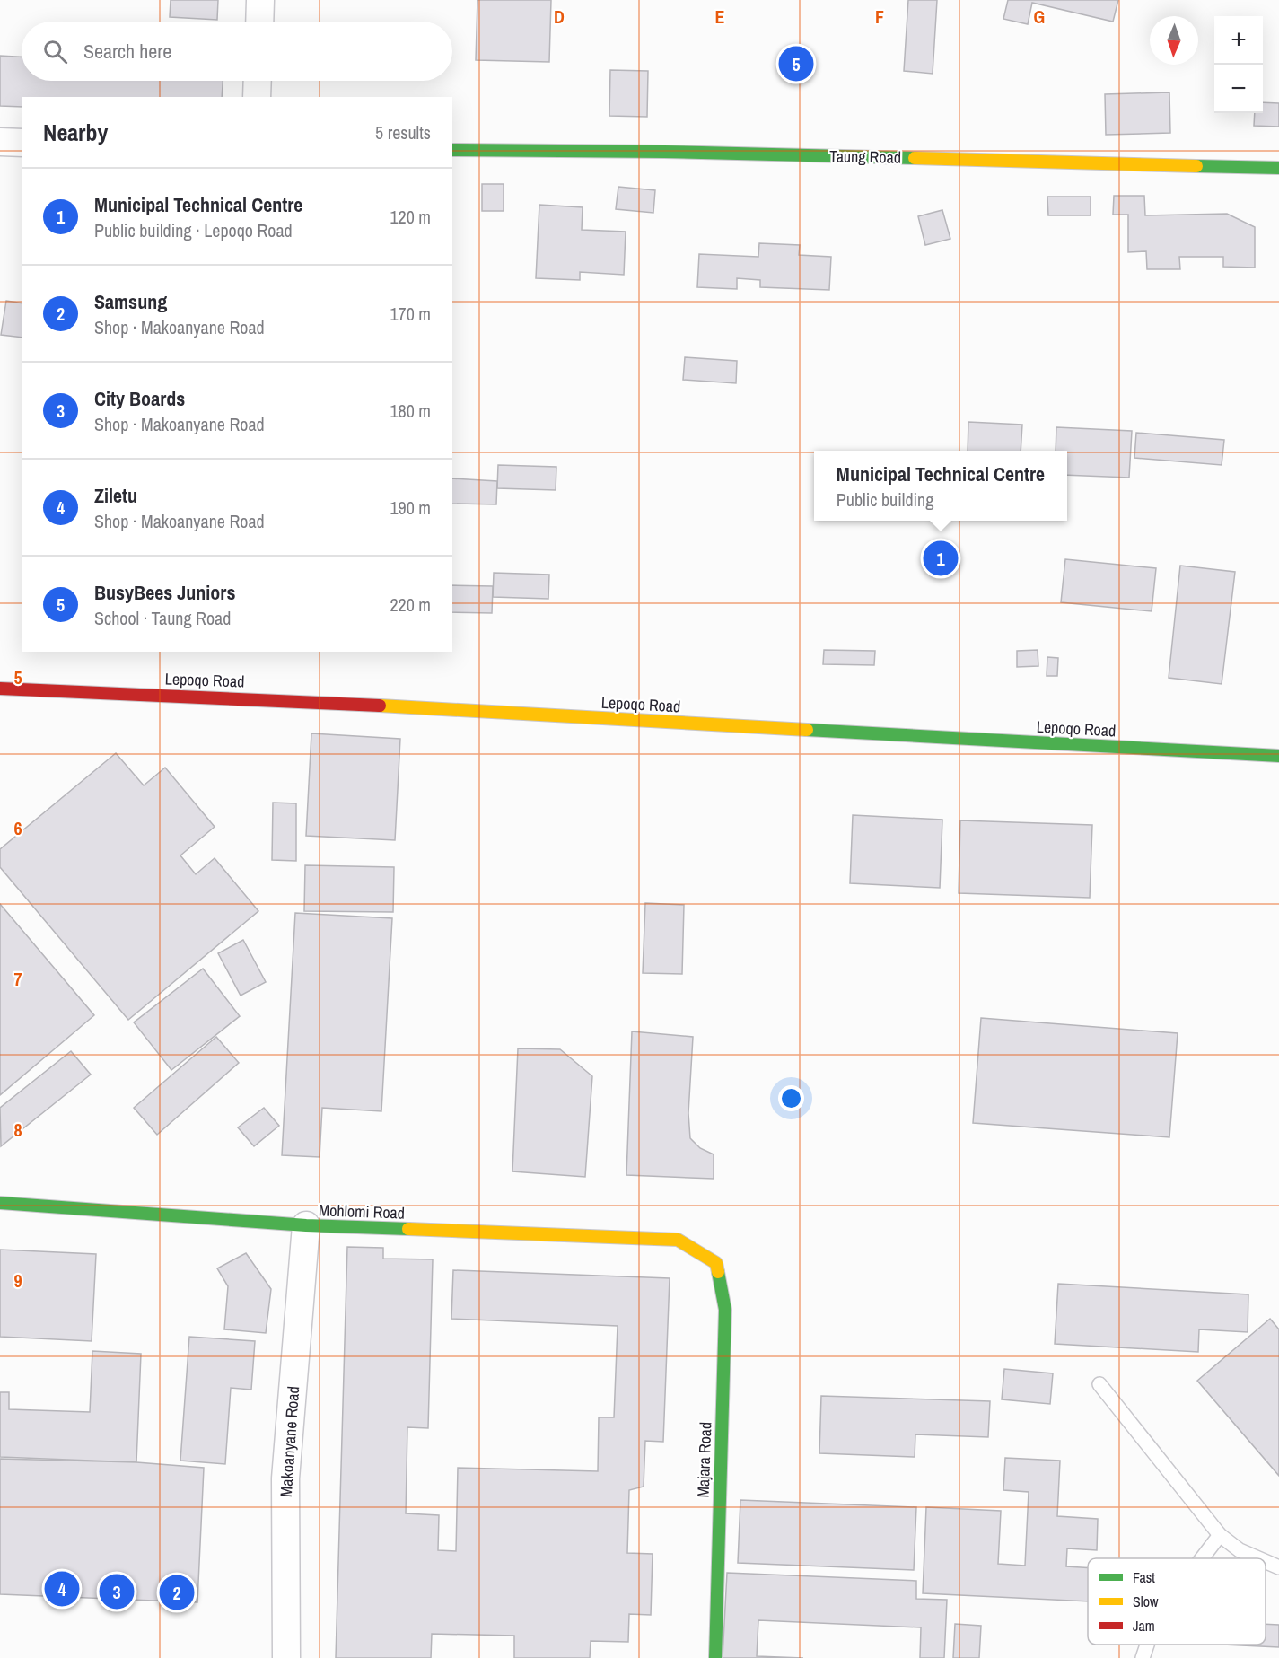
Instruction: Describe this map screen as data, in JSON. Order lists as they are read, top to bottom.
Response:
{
  "streets": {
    "street": [
      "Taung Road",
      "Lepoqo Road",
      "Mohlomi Road",
      "Makoanyane Road",
      "Majara Road"
    ]
  },
  "crossings": [
    ["Mohlomi Road", "Makoanyane Road"],
    ["Mohlomi Road", "Majara Road"]
  ],
  "legend": ["Fast", "Slow", "Jam"],
  "north": "bottom",
  "page": {
    "map_buttons": ["+", "−"],
    "search": "Search here",
    "pins": [
      "5",
      "1",
      "4",
      "3",
      "2"
    ],
    "heading": ["Nearby", "5 results"],
    "list": [
      {
        "mark": "1",
        "name": "Municipal Technical Centre",
        "note": "Public building · Lepoqo Road",
        "value": "120 m"
      },
      {
        "mark": "2",
        "name": "Samsung",
        "note": "Shop · Makoanyane Road",
        "value": "170 m"
      },
      {
        "mark": "3",
        "name": "City Boards",
        "note": "Shop · Makoanyane Road",
        "value": "180 m"
      },
      {
        "mark": "4",
        "name": "Ziletu",
        "note": "Shop · Makoanyane Road",
        "value": "190 m"
      },
      {
        "mark": "5",
        "name": "BusyBees Juniors",
        "note": "School · Taung Road",
        "value": "220 m"
      }
    ],
    "popup": ["Municipal Technical Centre", "Public building"]
  },
  "grid": {
    "columns": [
      "D",
      "E",
      "F",
      "G"
    ],
    "rows": [
      "5",
      "6",
      "7",
      "8",
      "9"
    ]
  }
}
